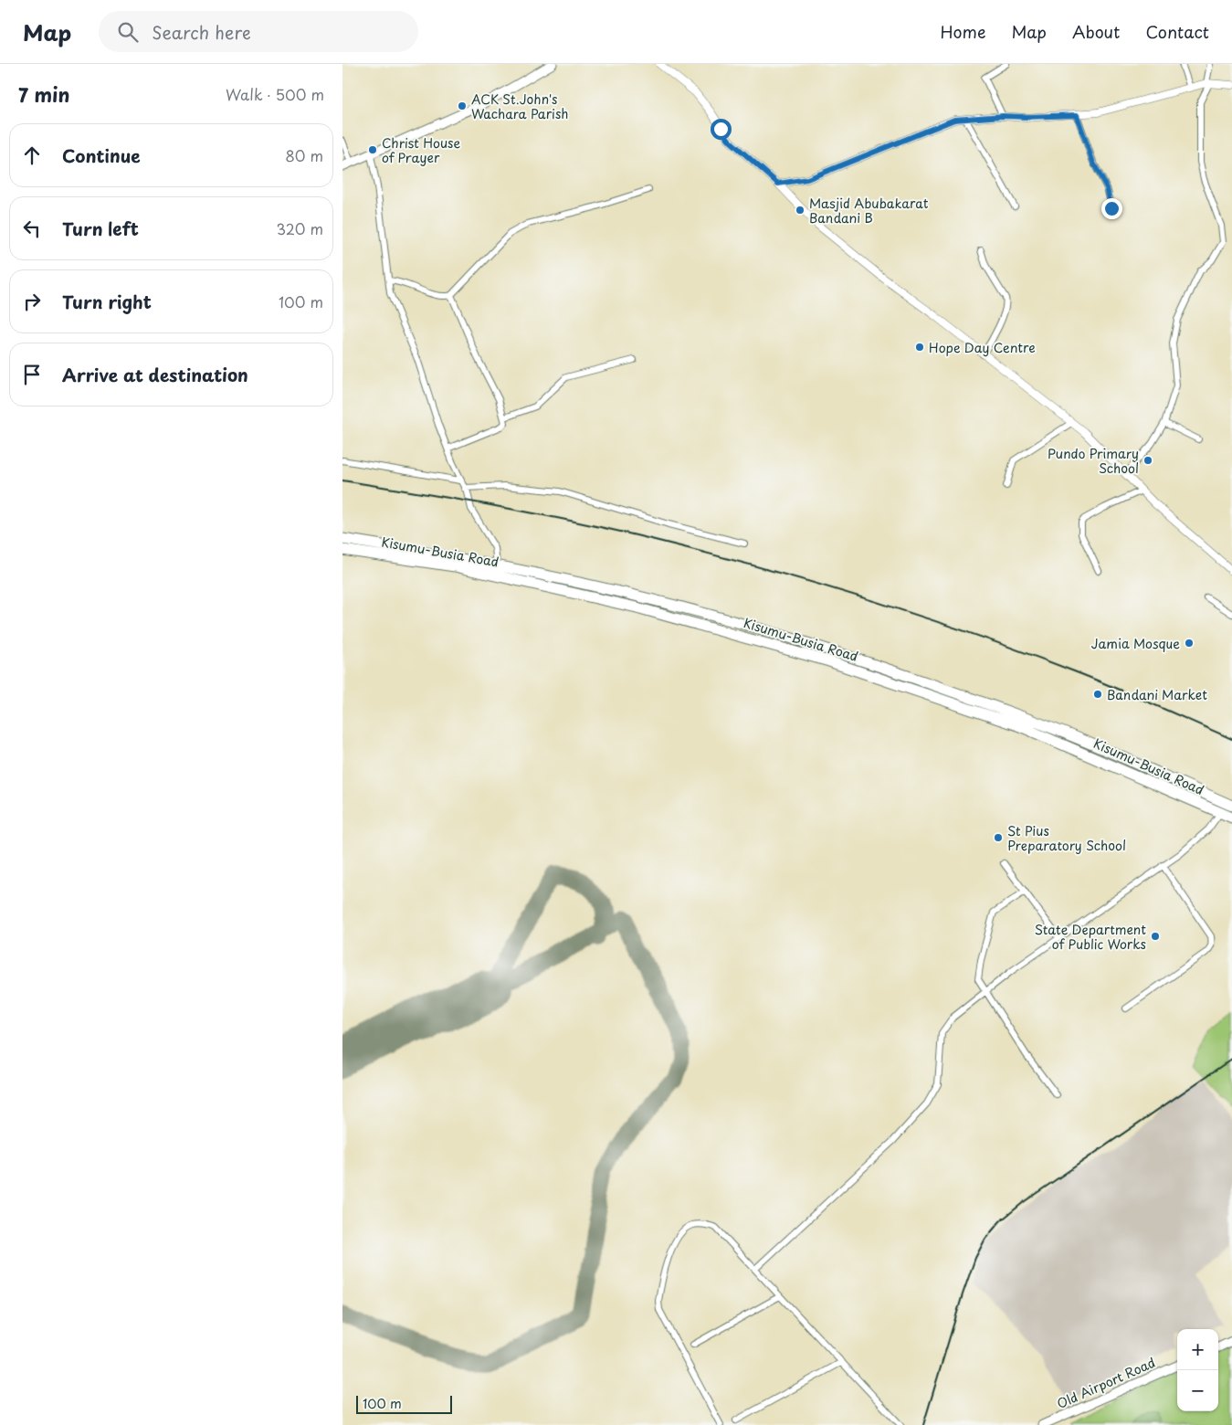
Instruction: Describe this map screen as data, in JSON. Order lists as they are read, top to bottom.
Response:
{
  "streets": {
    "highway": ["Kisumu-Busia Road"],
    "main road": ["Old Airport Road"]
  },
  "places": [
    "ACK St.John's Wachara Parish",
    "Christ House of Prayer",
    "Masjid Abubakarat Bandani B",
    "Hope Day Centre",
    "Pundo Primary School",
    "Jamia Mosque",
    "Bandani Market",
    "St Pius Preparatory School",
    "State Department of Public Works"
  ],
  "scale_bar": "100 m",
  "page": {
    "header": "Map",
    "search": "Search here",
    "nav": [
      "Home",
      "Map",
      "About",
      "Contact"
    ],
    "heading": ["7 min", "Walk · 500 m"],
    "list": [
      ["Continue", "80 m"],
      ["Turn left", "320 m"],
      ["Turn right", "100 m"],
      "Arrive at destination"
    ],
    "map_buttons": ["+", "−"],
    "scale": "100 m"
  }
}
